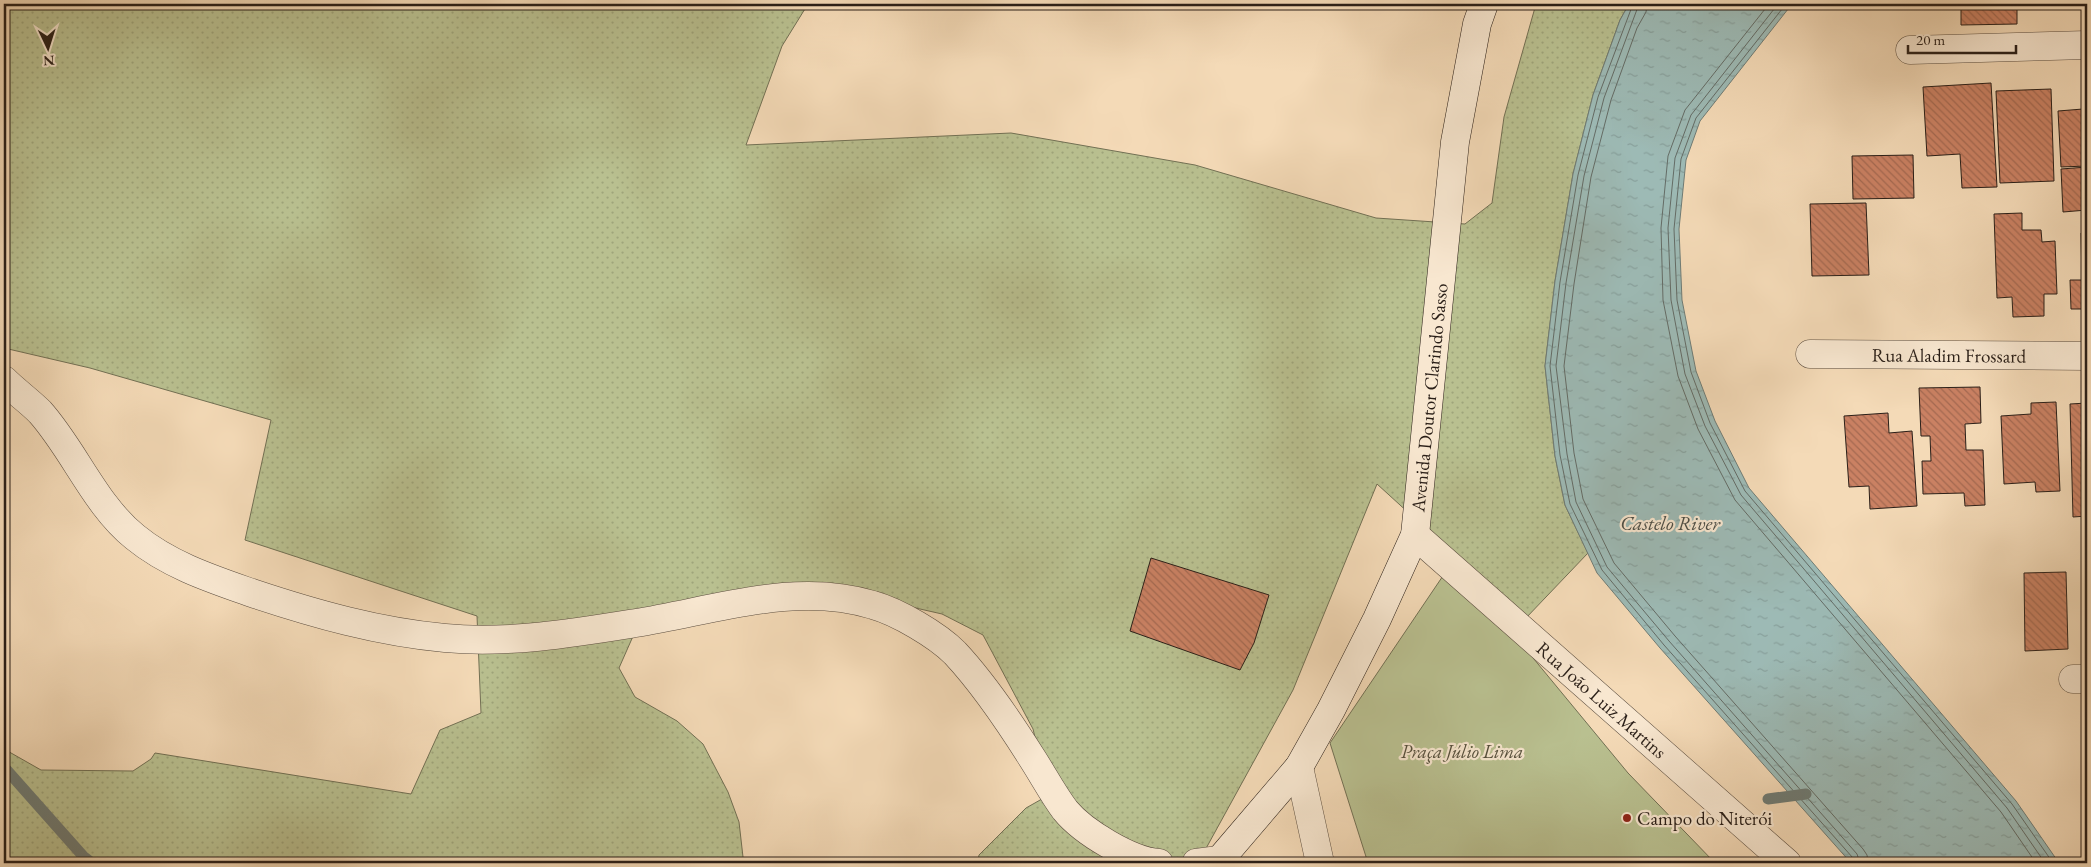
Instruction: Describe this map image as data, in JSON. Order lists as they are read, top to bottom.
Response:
{
  "streets": {
    "street": ["Rua Aladim Frossard", "Avenida Doutor Clarindo Sasso", "Rua João Luiz Martins"]
  },
  "crossings": [
    ["Avenida Doutor Clarindo Sasso", "Rua João Luiz Martins"]
  ],
  "water": ["Castelo River"],
  "parks": ["Praça Júlio Lima"],
  "places": ["Campo do Niterói"],
  "scale_bar": "20 m",
  "north": "bottom"
}
